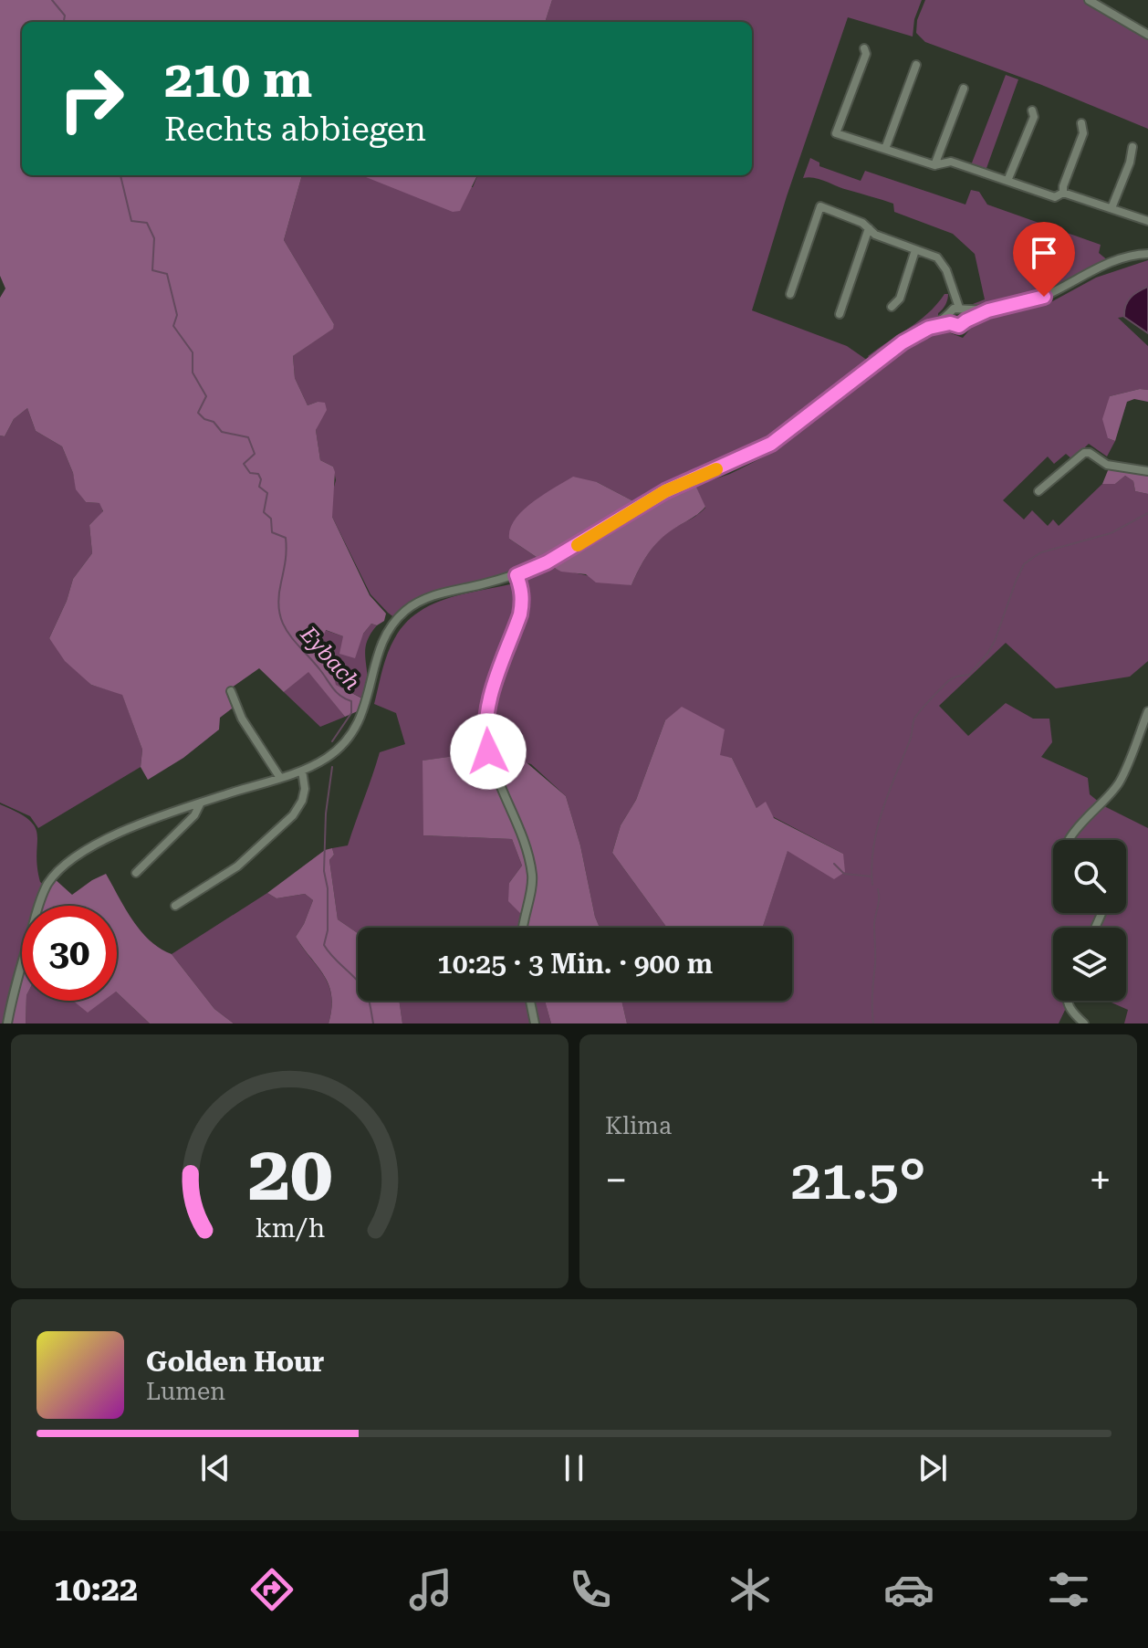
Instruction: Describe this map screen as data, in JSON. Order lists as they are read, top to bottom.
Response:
{
  "water": ["Eybach"],
  "page": {
    "turn": ["210 m", "Rechts abbiegen"],
    "limit": "30",
    "trip": "10:25 · 3 Min. · 900 m",
    "tile": "Klima",
    "heat": ["−", "21.5°", "+"],
    "song": ["Golden Hour", "Lumen"],
    "tabs": "10:22",
    "gauge": ["20", "km/h"]
  }
}
